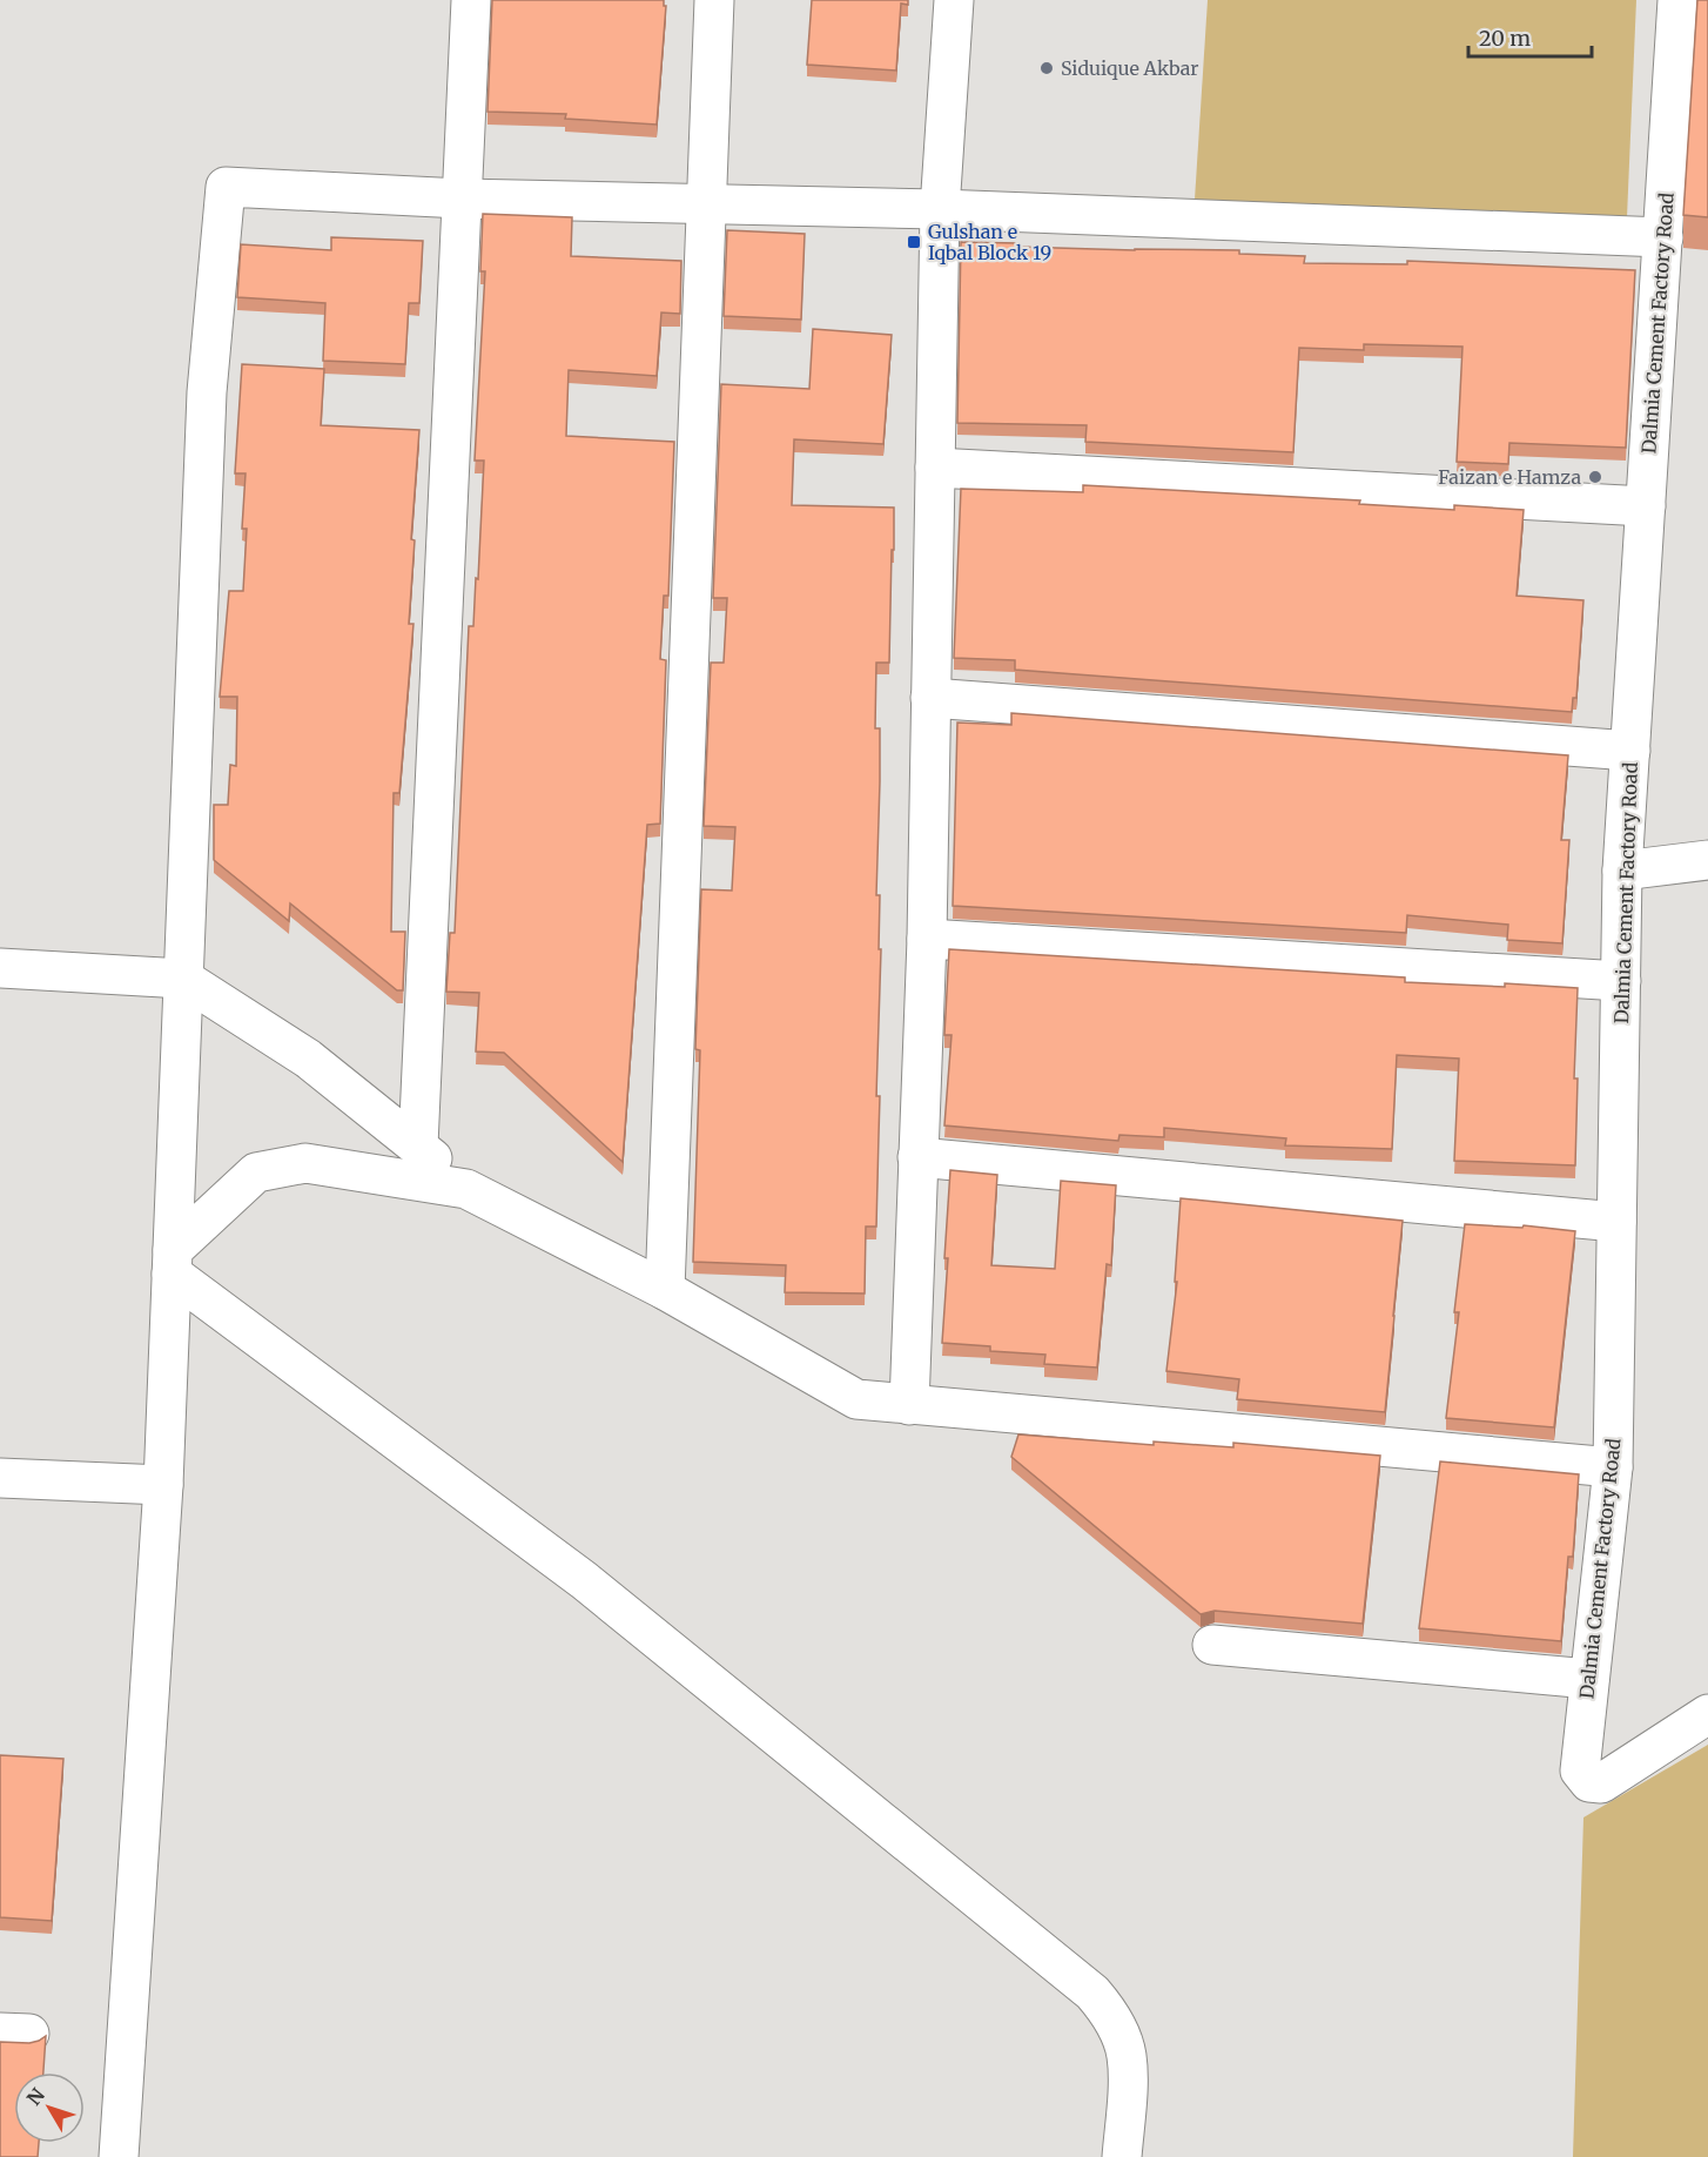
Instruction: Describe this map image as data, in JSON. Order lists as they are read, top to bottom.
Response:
{
  "streets": {
    "street": ["Dalmia Cement Factory Road"]
  },
  "places": {
    "other": ["Siduique Akbar", "Faizan e Hamza"],
    "transit": ["Gulshan e Iqbal Block 19"]
  },
  "scale_bar": "20 m",
  "north": "top left"
}
